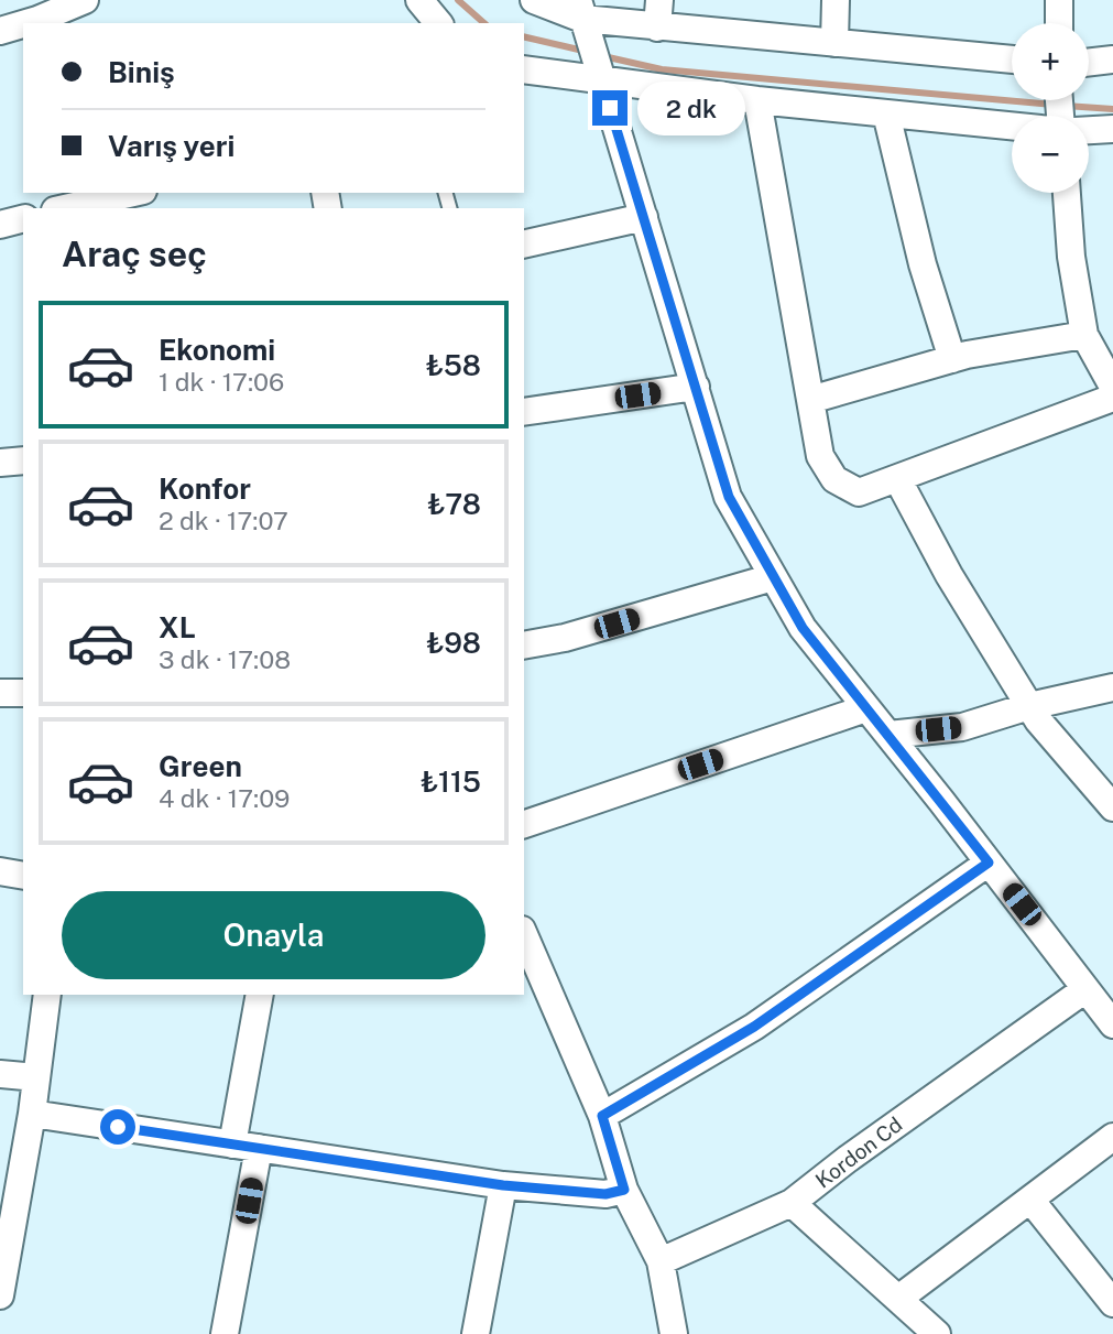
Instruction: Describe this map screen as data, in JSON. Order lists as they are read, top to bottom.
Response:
{
  "streets": {
    "street": ["Kordon Cd"]
  },
  "page": {
    "map_buttons": ["+", "−"],
    "banner": ["Biniş", "Varış yeri"],
    "bubble": "2 dk",
    "heading": "Araç seç",
    "list": [
      {
        "name": "Ekonomi",
        "note": "1 dk · 17:06",
        "value": "₺58"
      },
      {
        "name": "Konfor",
        "note": "2 dk · 17:07",
        "value": "₺78"
      },
      {
        "name": "XL",
        "note": "3 dk · 17:08",
        "value": "₺98"
      },
      {
        "name": "Green",
        "note": "4 dk · 17:09",
        "value": "₺115"
      }
    ],
    "buttons": "Onayla"
  }
}
